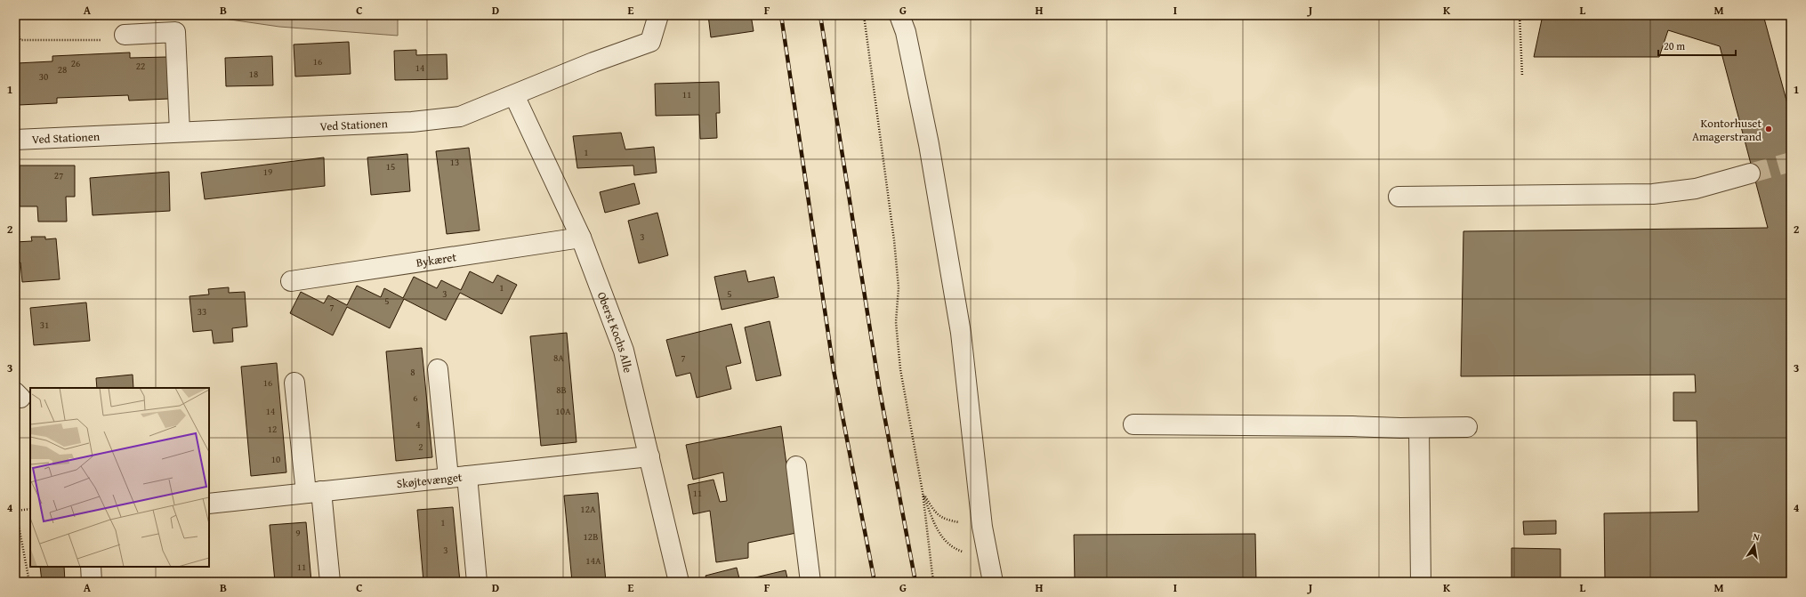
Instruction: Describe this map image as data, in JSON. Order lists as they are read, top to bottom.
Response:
{
  "streets": {
    "street": [
      "Ved Stationen",
      "Bykæret",
      "Oberst Kochs Alle",
      "Skøjtevænget"
    ]
  },
  "crossings": [
    ["Ved Stationen", "Oberst Kochs Alle"],
    ["Bykæret", "Oberst Kochs Alle"],
    ["Oberst Kochs Alle", "Skøjtevænget"]
  ],
  "places": ["Kontorhuset Amagerstrand"],
  "house_numbers": [
    "16",
    "26",
    "22",
    "14",
    "28",
    "18",
    "30",
    "11",
    "1",
    "13",
    "15",
    "19",
    "27",
    "3",
    "1",
    "3",
    "5",
    "5",
    "7",
    "33",
    "31",
    "8A",
    "7",
    "8",
    "16",
    "8B",
    "6",
    "14",
    "10A",
    "4",
    "12",
    "2",
    "10",
    "11",
    "12A",
    "1",
    "9",
    "12B",
    "3",
    "14A",
    "11"
  ],
  "scale_bar": "20 m",
  "north": "top",
  "grid": {
    "columns": [
      "A",
      "B",
      "C",
      "D",
      "E",
      "F",
      "G",
      "H",
      "I",
      "J",
      "K",
      "L",
      "M"
    ],
    "rows": [
      "1",
      "2",
      "3",
      "4"
    ]
  }
}
